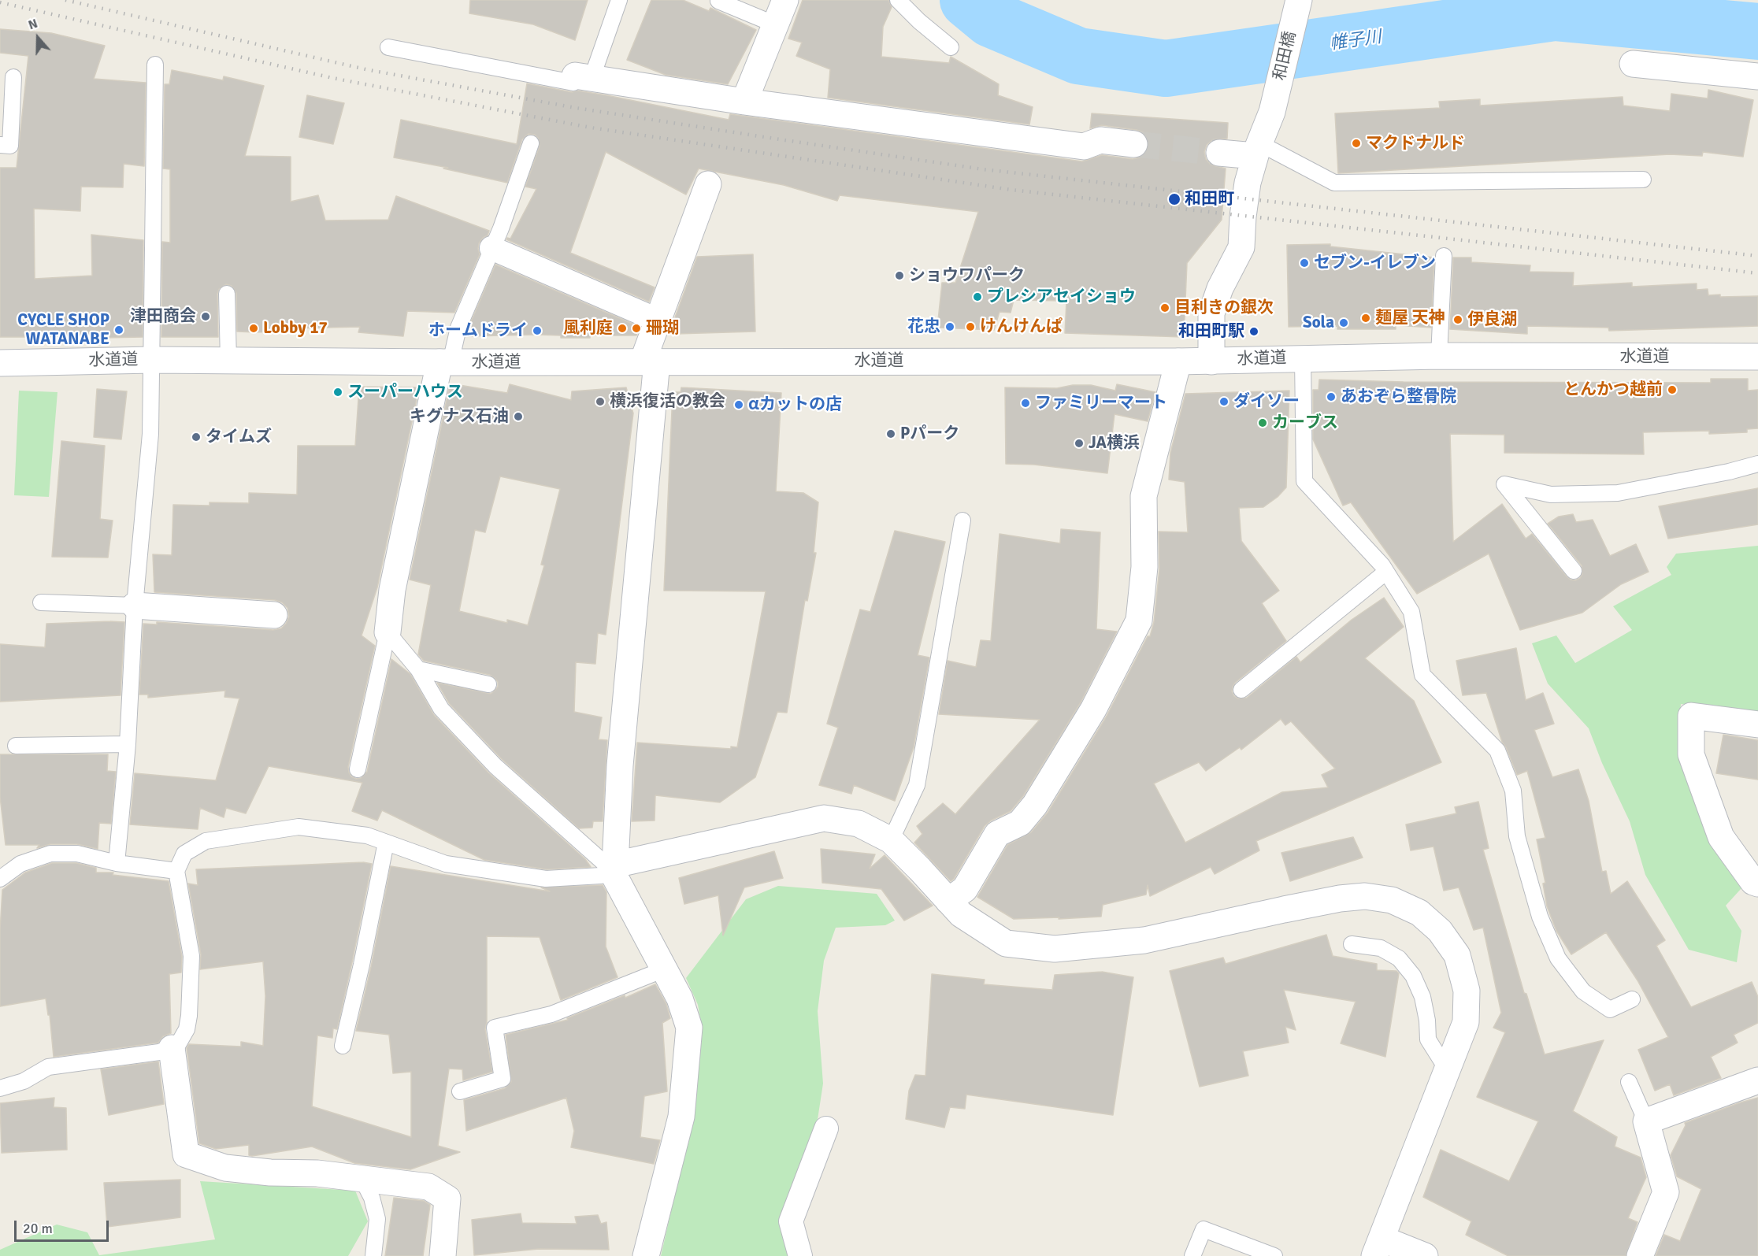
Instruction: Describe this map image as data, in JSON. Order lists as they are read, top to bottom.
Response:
{
  "streets": {
    "street": ["和田橋", "水道道"]
  },
  "crossings": [
    ["和田橋", "水道道"]
  ],
  "water": ["帷子川"],
  "places": [
    "マクドナルド",
    "和田町",
    "セブン-イレブン",
    "ショウワパーク",
    "プレシアセイショウ",
    "目利きの銀次",
    "津田商会",
    "麺屋 天神",
    "伊良湖",
    "Sola",
    "花忠",
    "けんけんぱ",
    "Lobby 17",
    "風利庭",
    "珊瑚",
    "CYCLE SHOP WATANABE",
    "ホームドライ",
    "和田町駅",
    "とんかつ越前",
    "スーパーハウス",
    "あおぞら整骨院",
    "横浜復活の教会",
    "ダイソー",
    "ファミリーマート",
    "αカットの店",
    "キグナス石油",
    "カーブス",
    "Pパーク",
    "タイムズ",
    "JA横浜"
  ],
  "scale_bar": "20 m",
  "north": "top"
}
